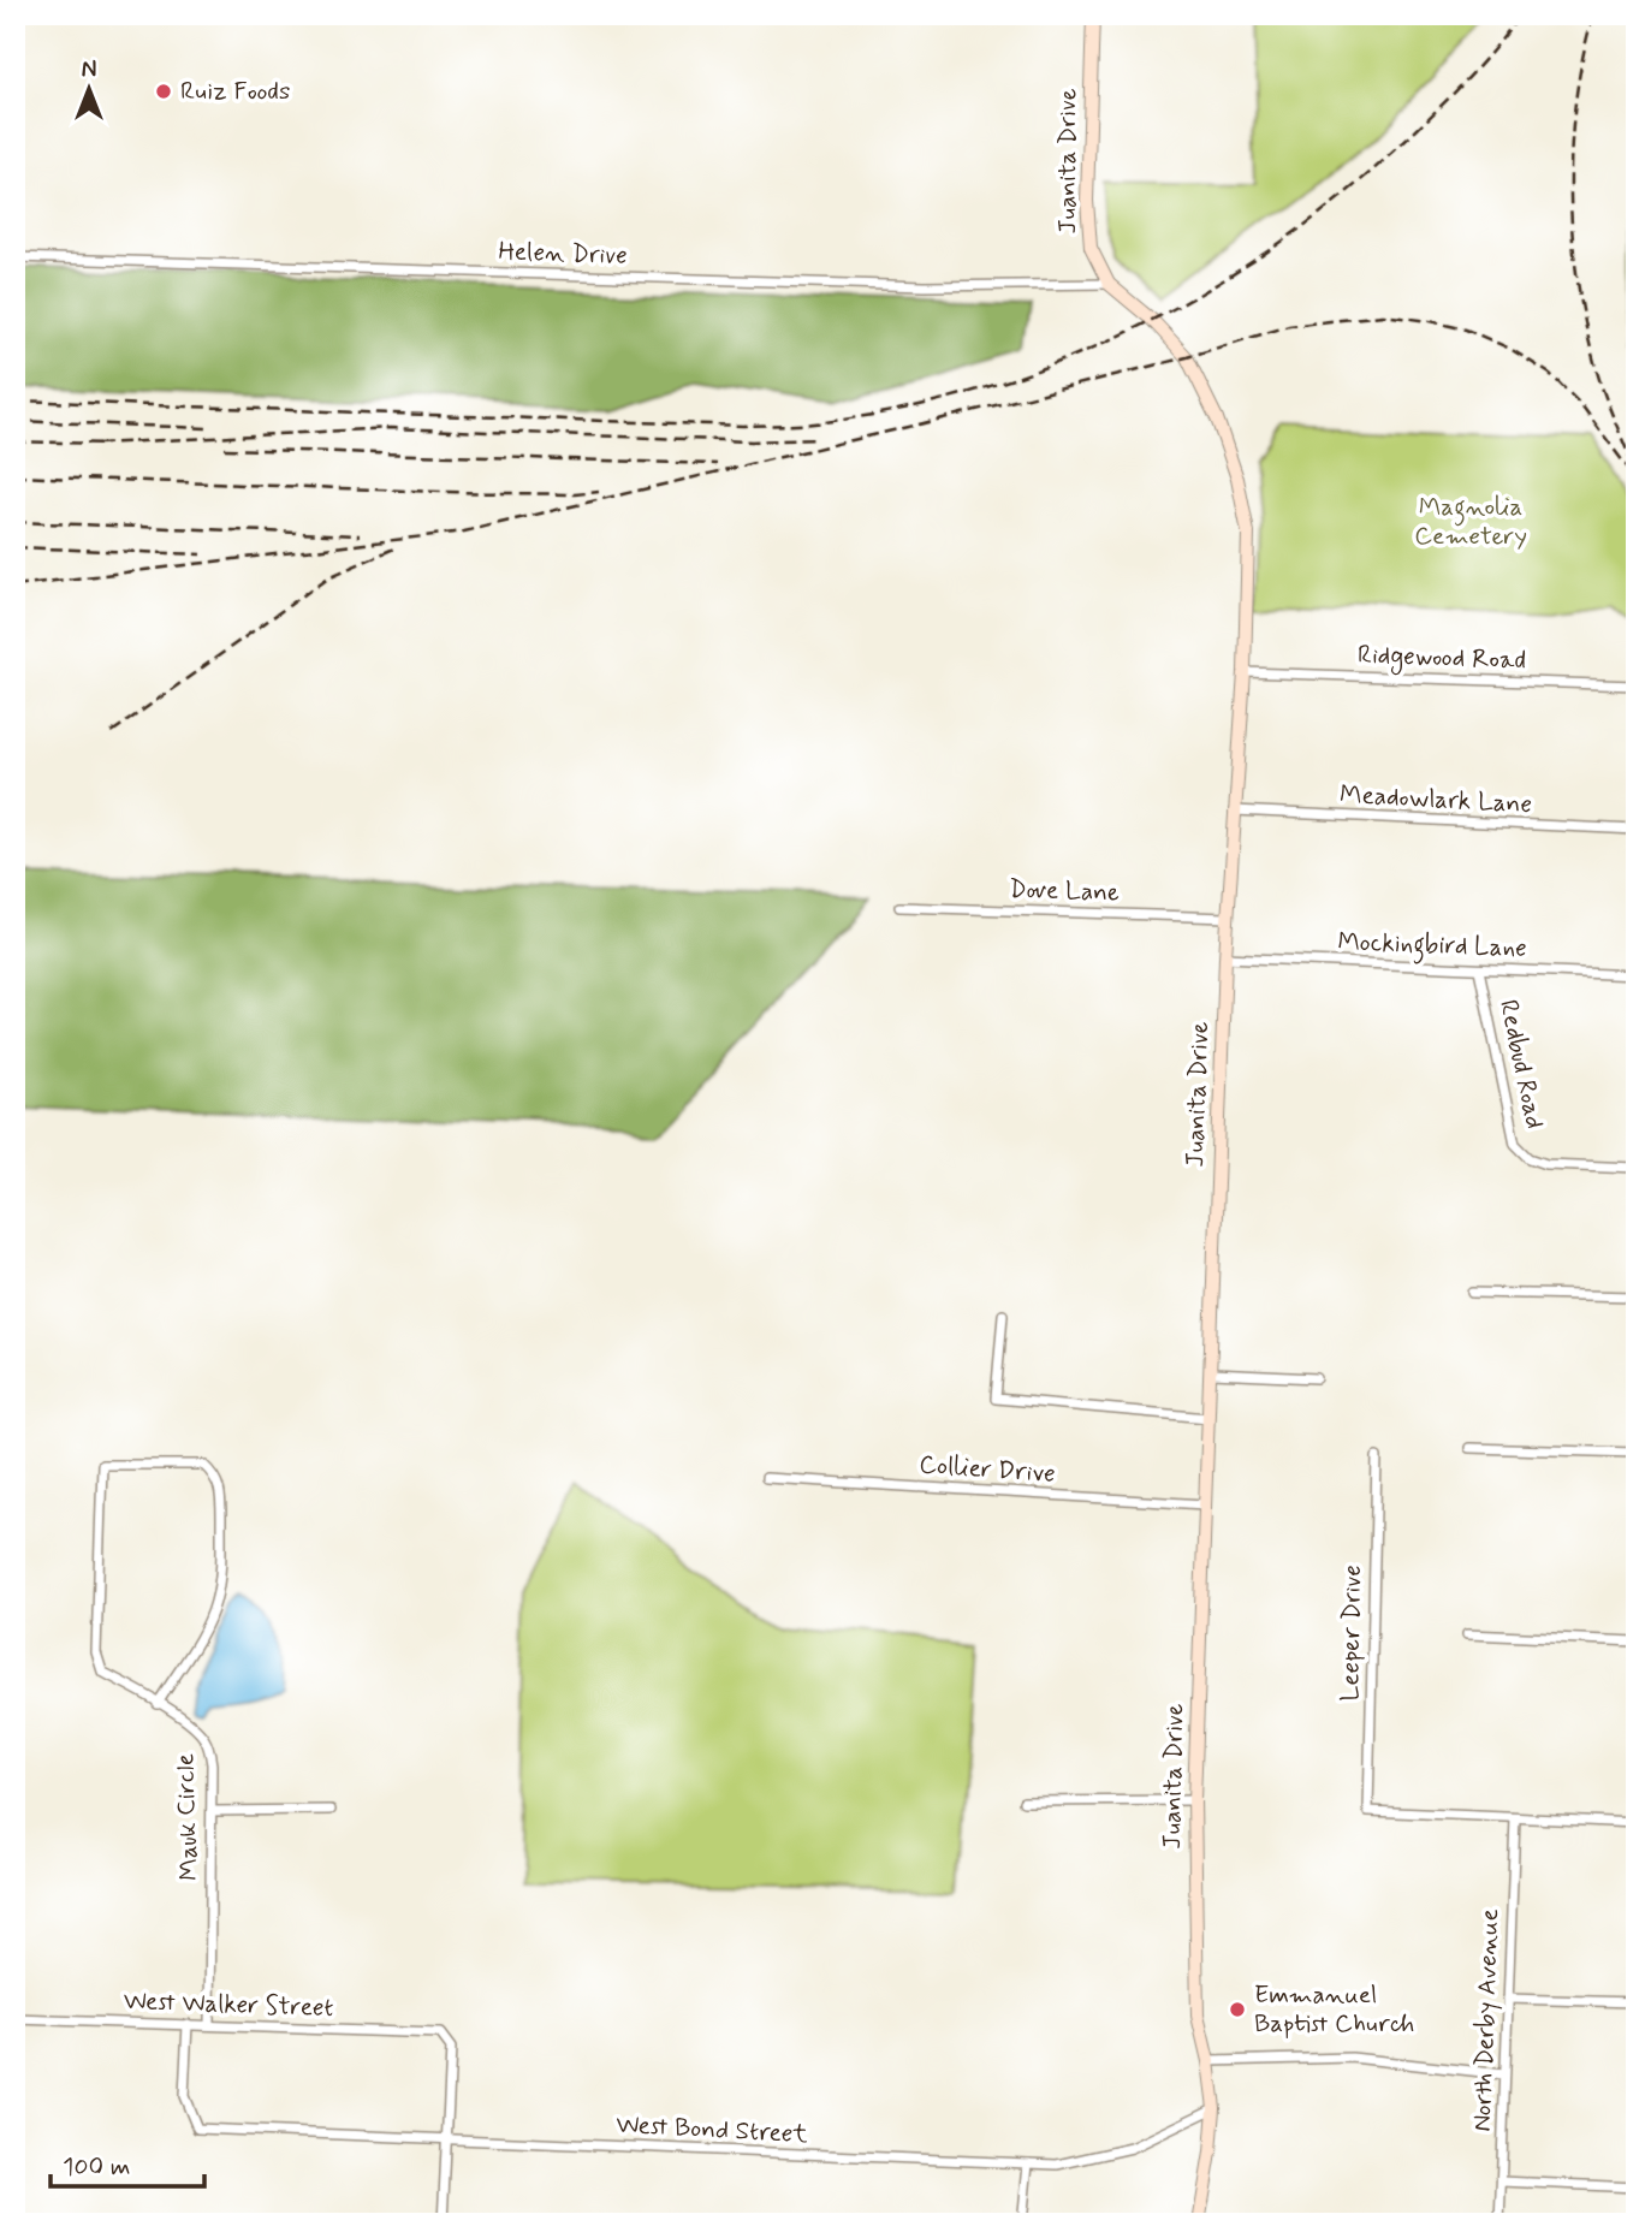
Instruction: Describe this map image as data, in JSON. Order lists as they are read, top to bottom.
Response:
{
  "streets": {
    "street": [
      "Juanita Drive",
      "Helen Drive",
      "Ridgewood Road",
      "Meadowlark Lane",
      "Dove Lane",
      "Mockingbird Lane",
      "Redbud Road",
      "Collier Drive",
      "Leeper Drive",
      "Mauk Circle",
      "West Walker Street",
      "North Derby Avenue",
      "West Bond Street"
    ]
  },
  "crossings": [
    ["Juanita Drive", "Helen Drive"],
    ["Juanita Drive", "Ridgewood Road"],
    ["Juanita Drive", "Meadowlark Lane"],
    ["Juanita Drive", "Dove Lane"],
    ["Juanita Drive", "Mockingbird Lane"],
    ["Juanita Drive", "Collier Drive"],
    ["Juanita Drive", "West Bond Street"],
    ["Mockingbird Lane", "Redbud Road"],
    ["Leeper Drive", "North Derby Avenue"],
    ["Mauk Circle", "West Walker Street"],
    ["West Walker Street", "West Bond Street"]
  ],
  "parks": ["Magnolia Cemetery"],
  "places": ["Ruiz Foods", "Emmanuel Baptist Church"],
  "scale_bar": "100 m",
  "north": "top"
}
